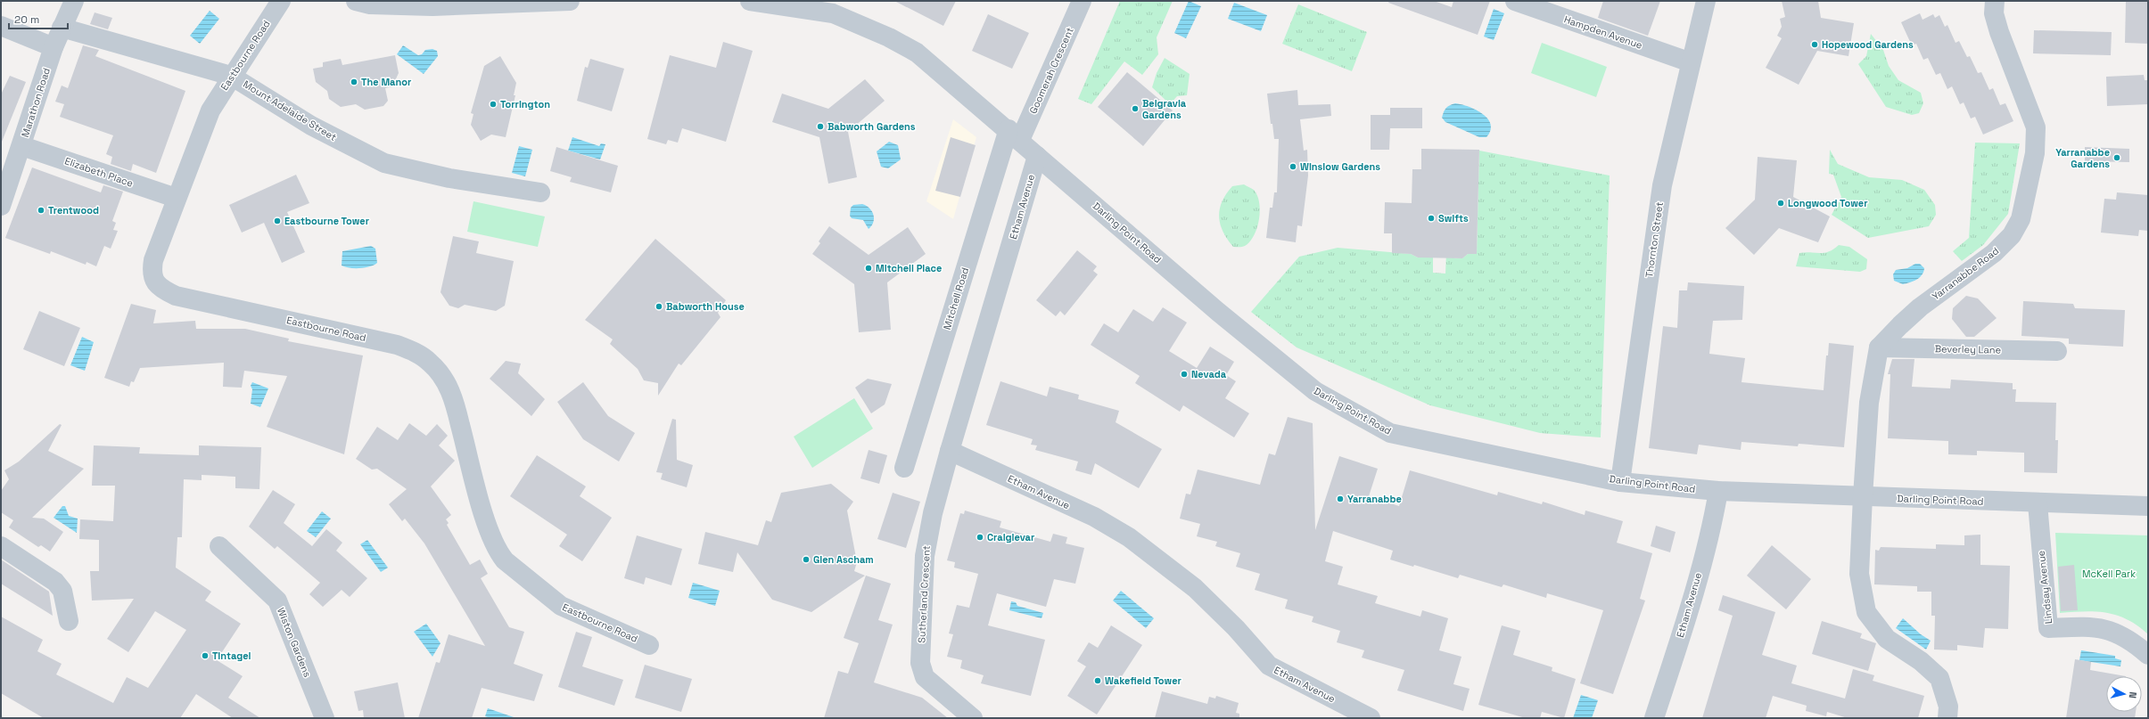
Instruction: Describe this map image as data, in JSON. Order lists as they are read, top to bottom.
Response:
{
  "streets": {
    "street": [
      "Hampden Avenue",
      "Eastbourne Road",
      "Goomerah Crescent",
      "Marathon Road",
      "Mount Adelaide Street",
      "Elizabeth Place",
      "Etham Avenue",
      "Darling Point Road",
      "Thornton Street",
      "Yarranabbe Road",
      "Mitchell Road",
      "Beverley Lane",
      "Lindsay Avenue",
      "Sutherland Crescent",
      "Wiston Gardens"
    ]
  },
  "crossings": [
    ["Hampden Avenue", "Thornton Street"],
    ["Eastbourne Road", "Mount Adelaide Street"],
    ["Eastbourne Road", "Elizabeth Place"],
    ["Goomerah Crescent", "Darling Point Road"],
    ["Goomerah Crescent", "Mitchell Road"],
    ["Marathon Road", "Mount Adelaide Street"],
    ["Marathon Road", "Elizabeth Place"],
    ["Etham Avenue", "Darling Point Road"],
    ["Etham Avenue", "Sutherland Crescent"],
    ["Darling Point Road", "Thornton Street"],
    ["Darling Point Road", "Mitchell Road"],
    ["Darling Point Road", "Lindsay Avenue"],
    ["Yarranabbe Road", "Beverley Lane"]
  ],
  "parks": ["McKell Park"],
  "places": [
    "Hopewood Gardens",
    "The Manor",
    "Torrington",
    "Belgravia Gardens",
    "Babworth Gardens",
    "Yarranabbe Gardens",
    "Winslow Gardens",
    "Longwood Tower",
    "Trentwood",
    "Swifts",
    "Eastbourne Tower",
    "Mitchell Place",
    "Babworth House",
    "Nevada",
    "Yarranabbe",
    "Craigievar",
    "Glen Ascham",
    "Tintagel",
    "Wakefield Tower"
  ],
  "scale_bar": "20 m",
  "north": "right"
}
